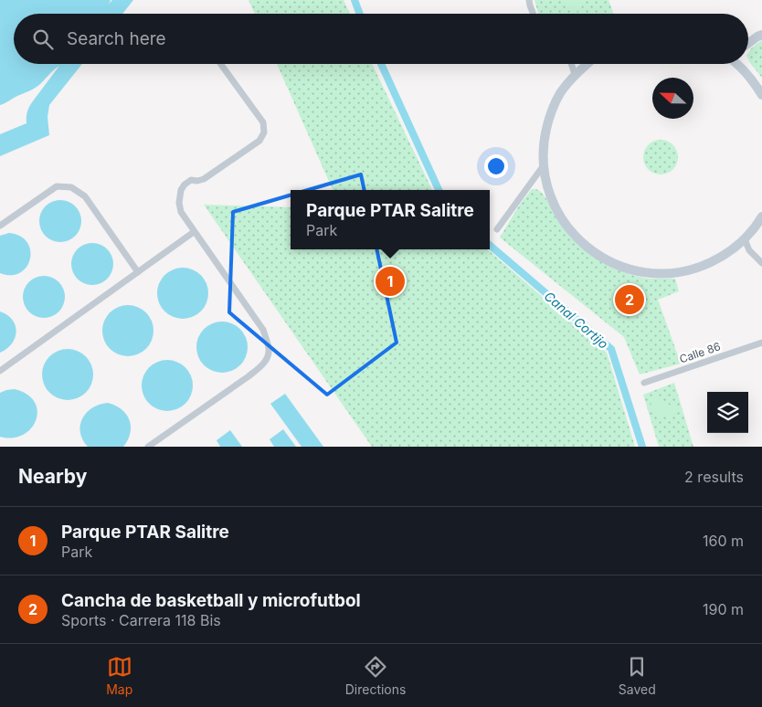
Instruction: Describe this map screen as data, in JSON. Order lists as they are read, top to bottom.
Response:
{
  "streets": {
    "street": ["Calle 86"]
  },
  "water": ["Canal Cortijo"],
  "north": "left",
  "page": {
    "search": "Search here",
    "popup": ["Parque PTAR Salitre", "Park"],
    "pins": ["1", "2"],
    "heading": ["Nearby", "2 results"],
    "list": [
      {
        "mark": "1",
        "name": "Parque PTAR Salitre",
        "note": "Park",
        "value": "160 m"
      },
      {
        "mark": "2",
        "name": "Cancha de basketball y microfutbol",
        "note": "Sports · Carrera 118 Bis",
        "value": "190 m"
      }
    ],
    "nav": ["Map", "Directions", "Saved"]
  }
}
